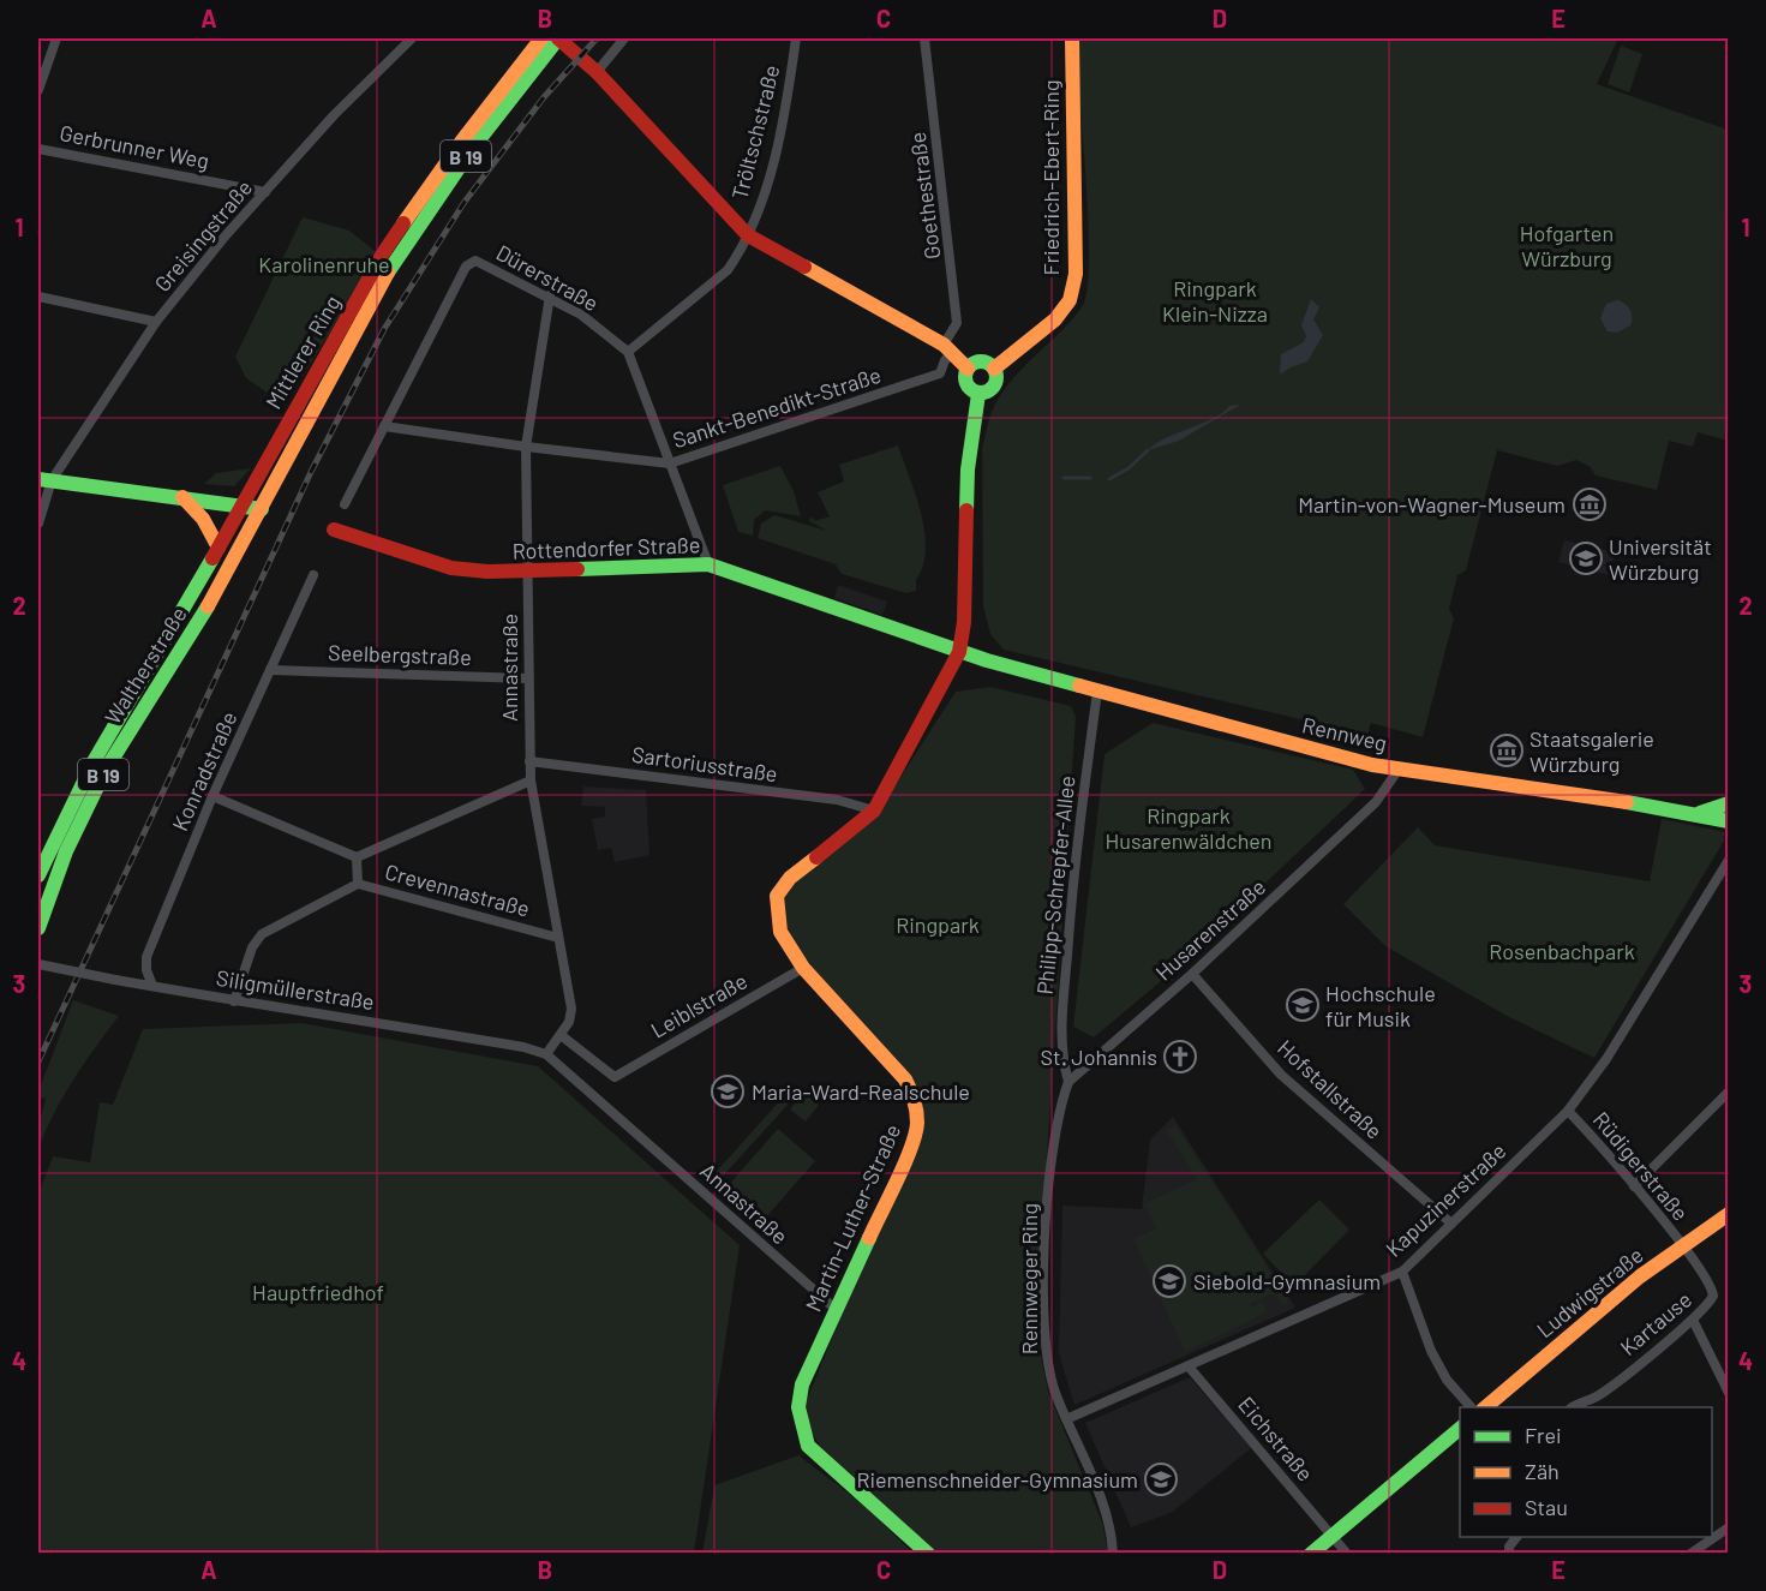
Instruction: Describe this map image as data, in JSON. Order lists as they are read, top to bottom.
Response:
{
  "streets": {
    "main road": [
      "B 19",
      "Friedrich-Ebert-Ring",
      "Mittlerer Ring",
      "Rottendorfer Straße",
      "Waltherstraße",
      "Rennweg",
      "Martin-Luther-Straße",
      "Ludwigstraße"
    ],
    "street": [
      "Tröltschstraße",
      "Gerbrunner Weg",
      "Goethestraße",
      "Greisingstraße",
      "Dürerstraße",
      "Sankt-Benedikt-Straße",
      "Seelbergstraße",
      "Annastraße",
      "Sartoriusstraße",
      "Konradstraße",
      "Philipp-Schrepfer-Allee",
      "Crevennastraße",
      "Husarenstraße",
      "Siligmüllerstraße",
      "Leiblstraße",
      "Hofstallstraße",
      "Rüdigerstraße",
      "Kapuzinerstraße",
      "Rennweger Ring",
      "Kartause",
      "Eichstraße"
    ]
  },
  "crossings": [
    ["Tröltschstraße", "Dürerstraße"],
    ["Gerbrunner Weg", "Greisingstraße"],
    ["B 19", "Mittlerer Ring"],
    ["Friedrich-Ebert-Ring", "Rottendorfer Straße"],
    ["Friedrich-Ebert-Ring", "Rennweg"],
    ["Friedrich-Ebert-Ring", "Martin-Luther-Straße"],
    ["Goethestraße", "Sankt-Benedikt-Straße"],
    ["Dürerstraße", "Sankt-Benedikt-Straße"],
    ["Dürerstraße", "Annastraße"],
    ["Mittlerer Ring", "Waltherstraße"],
    ["Sankt-Benedikt-Straße", "Annastraße"],
    ["Rottendorfer Straße", "Annastraße"],
    ["Rottendorfer Straße", "Rennweg"],
    ["Rottendorfer Straße", "Martin-Luther-Straße"],
    ["Seelbergstraße", "Annastraße"],
    ["Seelbergstraße", "Konradstraße"],
    ["Annastraße", "Sartoriusstraße"],
    ["Annastraße", "Crevennastraße"],
    ["Annastraße", "Siligmüllerstraße"],
    ["Annastraße", "Leiblstraße"],
    ["Annastraße", "Martin-Luther-Straße"],
    ["Rennweg", "Philipp-Schrepfer-Allee"],
    ["Rennweg", "Husarenstraße"],
    ["Rennweg", "Martin-Luther-Straße"],
    ["Sartoriusstraße", "Martin-Luther-Straße"],
    ["Konradstraße", "Crevennastraße"],
    ["Konradstraße", "Siligmüllerstraße"],
    ["Philipp-Schrepfer-Allee", "Husarenstraße"],
    ["Philipp-Schrepfer-Allee", "Rennweger Ring"],
    ["Husarenstraße", "Hofstallstraße"],
    ["Husarenstraße", "Rennweger Ring"],
    ["Leiblstraße", "Martin-Luther-Straße"],
    ["Hofstallstraße", "Kapuzinerstraße"],
    ["Rüdigerstraße", "Kapuzinerstraße"],
    ["Rüdigerstraße", "Ludwigstraße"],
    ["Rüdigerstraße", "Kartause"],
    ["Kapuzinerstraße", "Rennweger Ring"],
    ["Kapuzinerstraße", "Eichstraße"],
    ["Ludwigstraße", "Kartause"]
  ],
  "parks": [
    "Hofgarten Würzburg",
    "Karolinenruhe",
    "Ringpark Klein-Nizza",
    "Ringpark Husarenwäldchen",
    "Ringpark",
    "Rosenbachpark",
    "Hauptfriedhof"
  ],
  "places": {
    "museum": ["Martin-von-Wagner-Museum", "Staatsgalerie Würzburg"],
    "school or university": [
      "Universität Würzburg",
      "Hochschule für Musik",
      "Maria-Ward-Realschule",
      "Siebold-Gymnasium",
      "Riemenschneider-Gymnasium"
    ],
    "church": ["St. Johannis"]
  },
  "legend": ["Frei", "Zäh", "Stau"],
  "grid": {
    "columns": [
      "A",
      "B",
      "C",
      "D",
      "E"
    ],
    "rows": [
      "1",
      "2",
      "3",
      "4"
    ]
  }
}
